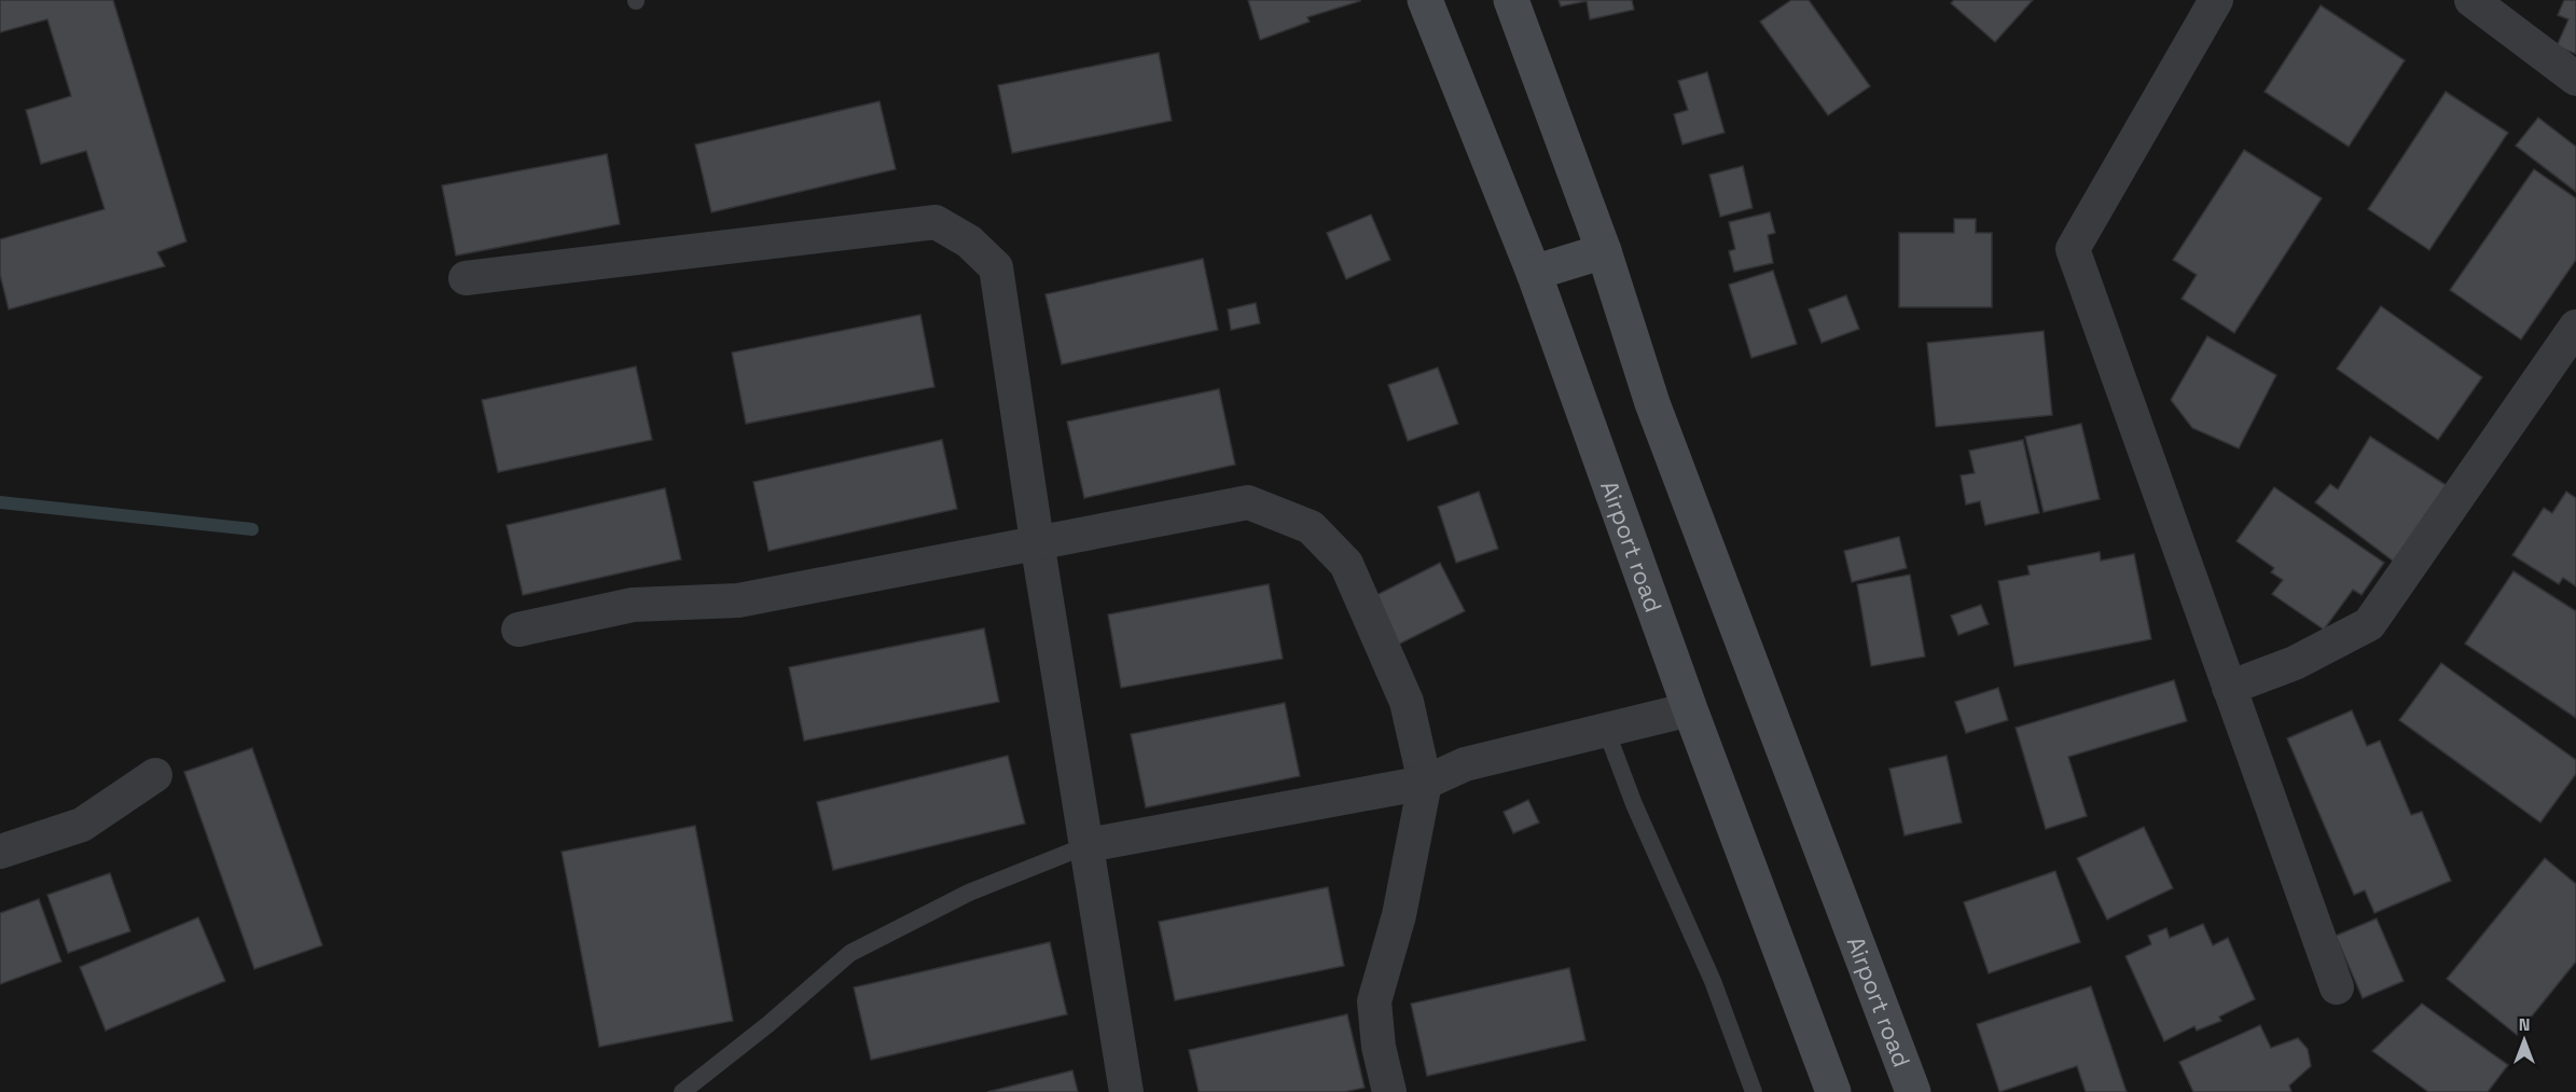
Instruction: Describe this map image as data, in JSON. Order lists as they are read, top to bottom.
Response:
{
  "streets": {
    "main road": ["Airport road"]
  },
  "north": "top"
}
